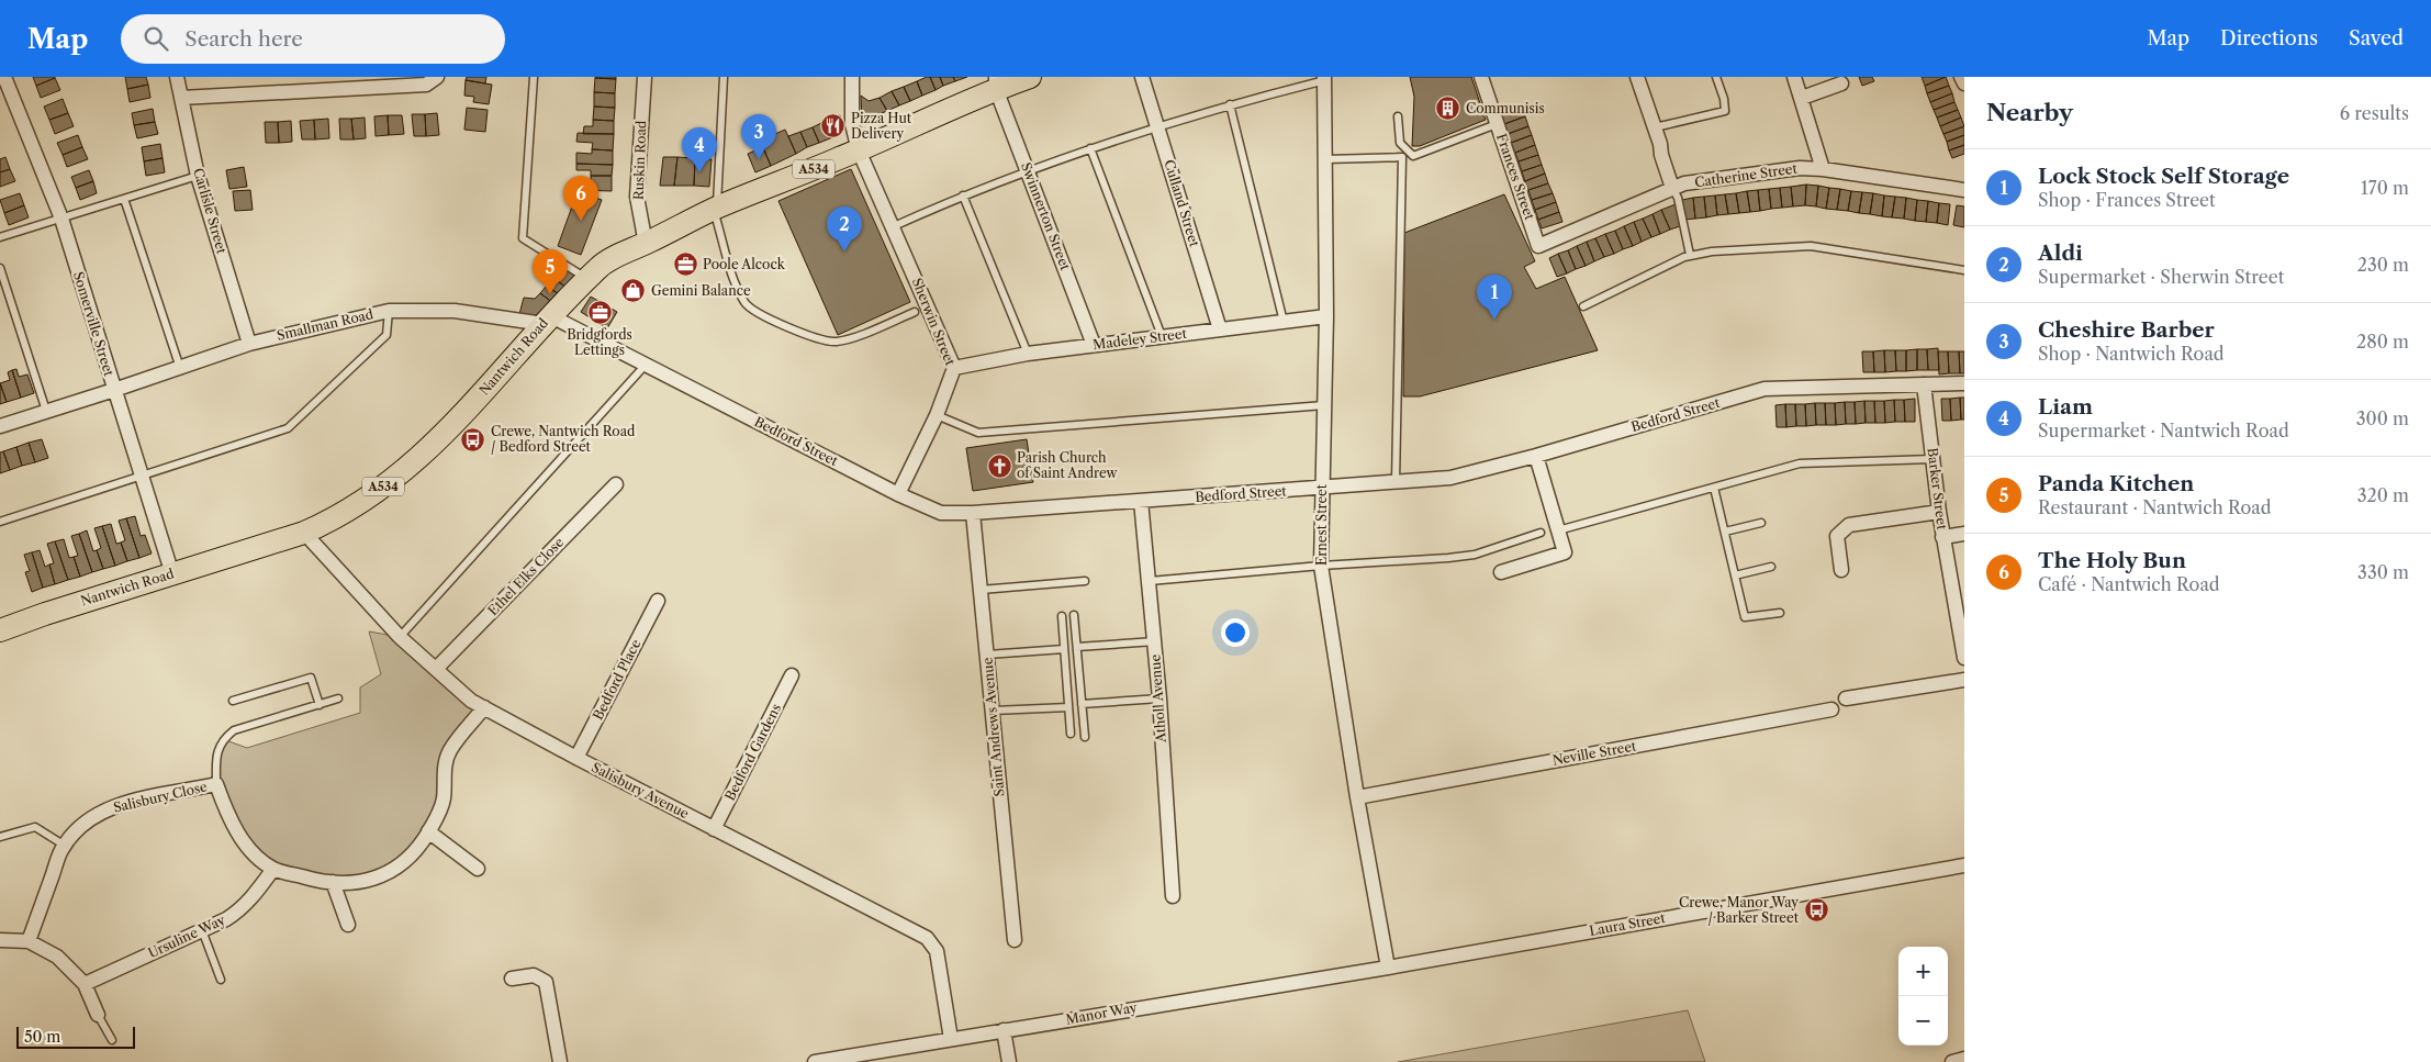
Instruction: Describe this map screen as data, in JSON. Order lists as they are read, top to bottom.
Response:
{
  "streets": {
    "main road": ["A534", "Nantwich Road"],
    "street": [
      "Ruskin Road",
      "Catherine Street",
      "Frances Street",
      "Culland Street",
      "Carlisle Street",
      "Swinnerton Street",
      "Sherwin Street",
      "Somerville Street",
      "Smallman Road",
      "Madeley Street",
      "Bedford Street",
      "Barker Street",
      "Ernest Street",
      "Ethel Elks Close",
      "Bedford Place",
      "Atholl Avenue",
      "Saint Andrews Avenue",
      "Bedford Gardens",
      "Neville Street",
      "Salisbury Avenue",
      "Salisbury Close",
      "Laura Street",
      "Ursuline Way",
      "Manor Way"
    ]
  },
  "crossings": [
    ["Ruskin Road", "Nantwich Road"],
    ["Catherine Street", "Frances Street"],
    ["Culland Street", "Madeley Street"],
    ["Carlisle Street", "Smallman Road"],
    ["Swinnerton Street", "Madeley Street"],
    ["Swinnerton Street", "Nantwich Road"],
    ["Sherwin Street", "Madeley Street"],
    ["Sherwin Street", "Nantwich Road"],
    ["Sherwin Street", "Bedford Street"],
    ["Somerville Street", "Smallman Road"],
    ["Somerville Street", "Nantwich Road"],
    ["Smallman Road", "Nantwich Road"],
    ["Smallman Road", "Bedford Street"],
    ["Madeley Street", "Ernest Street"],
    ["Nantwich Road", "Bedford Street"],
    ["Nantwich Road", "Salisbury Avenue"],
    ["Bedford Street", "Barker Street"],
    ["Bedford Street", "Ernest Street"],
    ["Bedford Street", "Atholl Avenue"],
    ["Bedford Street", "Saint Andrews Avenue"],
    ["Ernest Street", "Neville Street"],
    ["Ernest Street", "Laura Street"],
    ["Ernest Street", "Manor Way"],
    ["Ethel Elks Close", "Salisbury Avenue"],
    ["Bedford Place", "Salisbury Avenue"],
    ["Bedford Gardens", "Salisbury Avenue"],
    ["Salisbury Avenue", "Salisbury Close"],
    ["Salisbury Avenue", "Manor Way"],
    ["Salisbury Close", "Ursuline Way"],
    ["Laura Street", "Manor Way"]
  ],
  "places": {
    "building": ["Communisis"],
    "restaurant": ["Pizza Hut Delivery"],
    "office": ["Poole Alcock", "Bridgfords Lettings"],
    "shop": ["Gemini Balance"],
    "bus stop": ["Crewe, Nantwich Road / Bedford Street", "Crewe, Manor Way / Barker Street"],
    "church": ["Parish Church of Saint Andrew"]
  },
  "scale_bar": "50 m",
  "page": {
    "header": "Map",
    "search": "Search here",
    "nav": ["Map", "Directions", "Saved"],
    "heading": ["Nearby", "6 results"],
    "pins": [
      "3",
      "4",
      "6",
      "2",
      "5",
      "1"
    ],
    "list": [
      {
        "mark": "1",
        "name": "Lock Stock Self Storage",
        "note": "Shop · Frances Street",
        "value": "170 m"
      },
      {
        "mark": "2",
        "name": "Aldi",
        "note": "Supermarket · Sherwin Street",
        "value": "230 m"
      },
      {
        "mark": "3",
        "name": "Cheshire Barber",
        "note": "Shop · Nantwich Road",
        "value": "280 m"
      },
      {
        "mark": "4",
        "name": "Liam",
        "note": "Supermarket · Nantwich Road",
        "value": "300 m"
      },
      {
        "mark": "5",
        "name": "Panda Kitchen",
        "note": "Restaurant · Nantwich Road",
        "value": "320 m"
      },
      {
        "mark": "6",
        "name": "The Holy Bun",
        "note": "Café · Nantwich Road",
        "value": "330 m"
      }
    ],
    "map_buttons": ["+", "−"],
    "scale": "50 m"
  }
}
